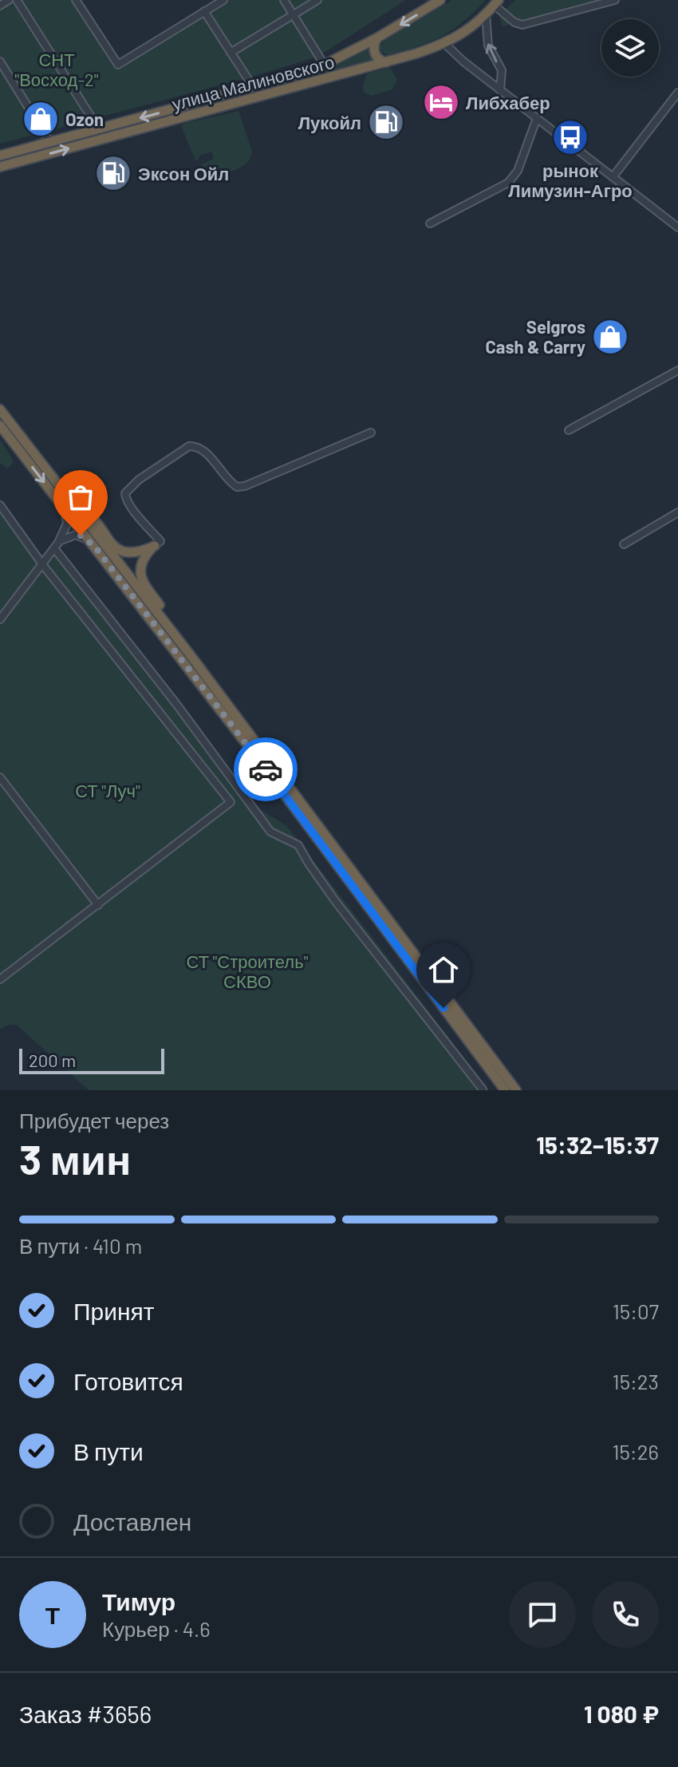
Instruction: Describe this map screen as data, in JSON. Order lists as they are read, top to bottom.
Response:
{
  "streets": {
    "highway": ["улица Малиновского"]
  },
  "parks": ["СНТ \"Восход-2\"", "СТ \"Луч\"", "СТ \"Строитель\" СКВО"],
  "places": {
    "hotel": ["Либхабер"],
    "shop": ["Ozon", "Selgros Cash & Carry"],
    "fuel station": ["Лукойл", "Эксон Ойл"],
    "bus stop": ["рынок Лимузин-Агро"]
  },
  "scale_bar": "200 m",
  "page": {
    "scale": "200 m",
    "heading": ["3 мин", "Прибудет через", "15:32–15:37"],
    "panel": [
      "Тимур",
      "Курьер · 4.6",
      "Заказ #3656",
      "1 080 ₽"
    ],
    "bar": "В пути · 410 m",
    "list": [
      ["Принят", "15:07"],
      ["Готовится", "15:23"],
      ["В пути", "15:26"],
      "Доставлен"
    ],
    "round": "Т"
  }
}
